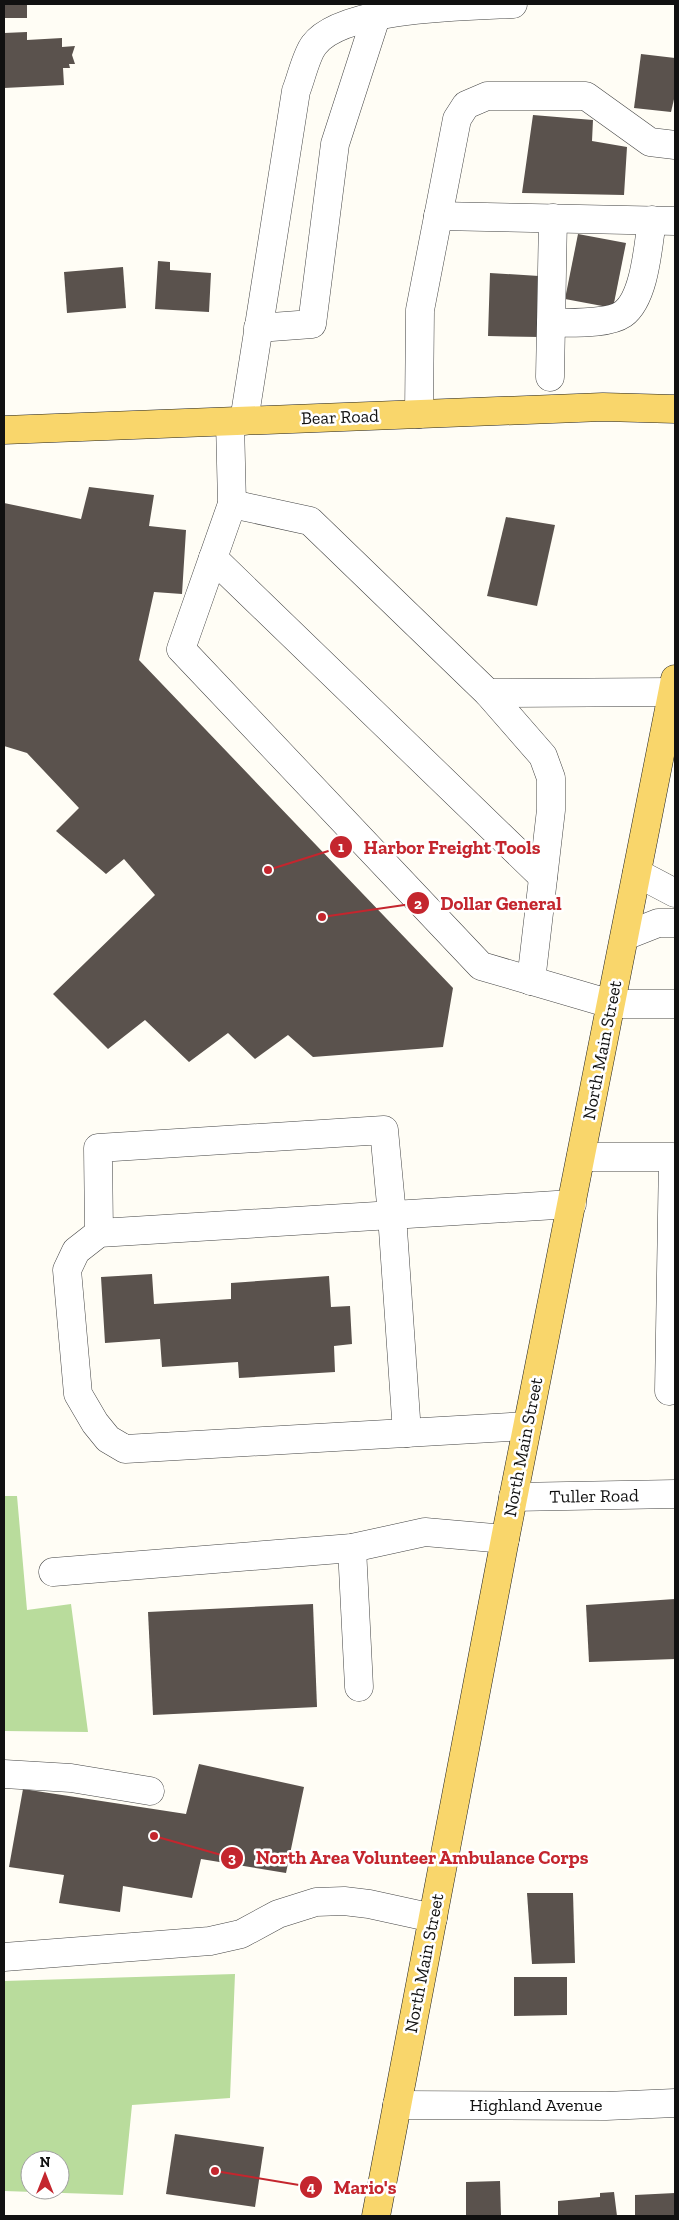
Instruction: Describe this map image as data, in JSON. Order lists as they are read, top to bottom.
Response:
{
  "streets": {
    "main road": ["Bear Road", "North Main Street"],
    "street": ["Tuller Road", "Highland Avenue"]
  },
  "crossings": [
    ["North Main Street", "Tuller Road"],
    ["North Main Street", "Highland Avenue"]
  ],
  "places": [
    "Harbor Freight Tools",
    "Dollar General",
    "North Area Volunteer Ambulance Corps",
    "Mario's"
  ],
  "north": "top"
}
